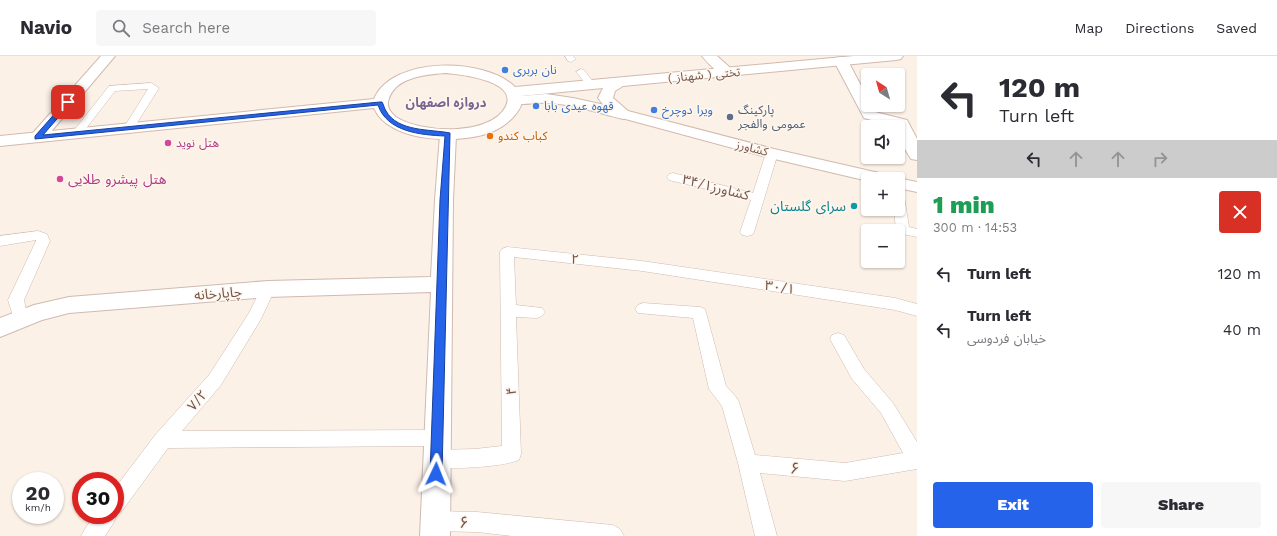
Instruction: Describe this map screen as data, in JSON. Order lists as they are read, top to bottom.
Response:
{
  "streets": {
    "street": ["تختی ( شهناز )", "کشاورز", "چاپارخانه"],
    "lane": [
      "کشاورز۳۴/۱",
      "۲",
      "۳۰/۱",
      "۴",
      "۷/۲",
      "۶"
    ]
  },
  "crossings": [
    ["تختی ( شهناز )", "کشاورز"],
    ["۲", "۳۰/۱"],
    ["۲", "۴"],
    ["چاپارخانه", "۷/۲"]
  ],
  "districts": ["دروازه اصفهان"],
  "places": [
    "نان بربری",
    "قهوه عیدی بابا",
    "ویرا دوچرخ",
    "پارکینگ عمومی والفجر",
    "کباب کندو",
    "هتل نوید",
    "هتل پیشرو طلایی",
    "سرای گلستان"
  ],
  "north": "top left",
  "page": {
    "header": "Navio",
    "search": "Search here",
    "nav": ["Map", "Directions", "Saved"],
    "turn": ["120 m", "Turn left"],
    "map_buttons": ["+", "−"],
    "heading": ["1 min", "300 m · 14:53"],
    "list": [
      {
        "name": "Turn left",
        "value": "120 m"
      },
      {
        "name": "Turn left",
        "note": "خیابان فردوسی",
        "value": "40 m"
      }
    ],
    "speed": "20 km/h",
    "limit": "30",
    "buttons": ["Exit", "Share"]
  }
}
